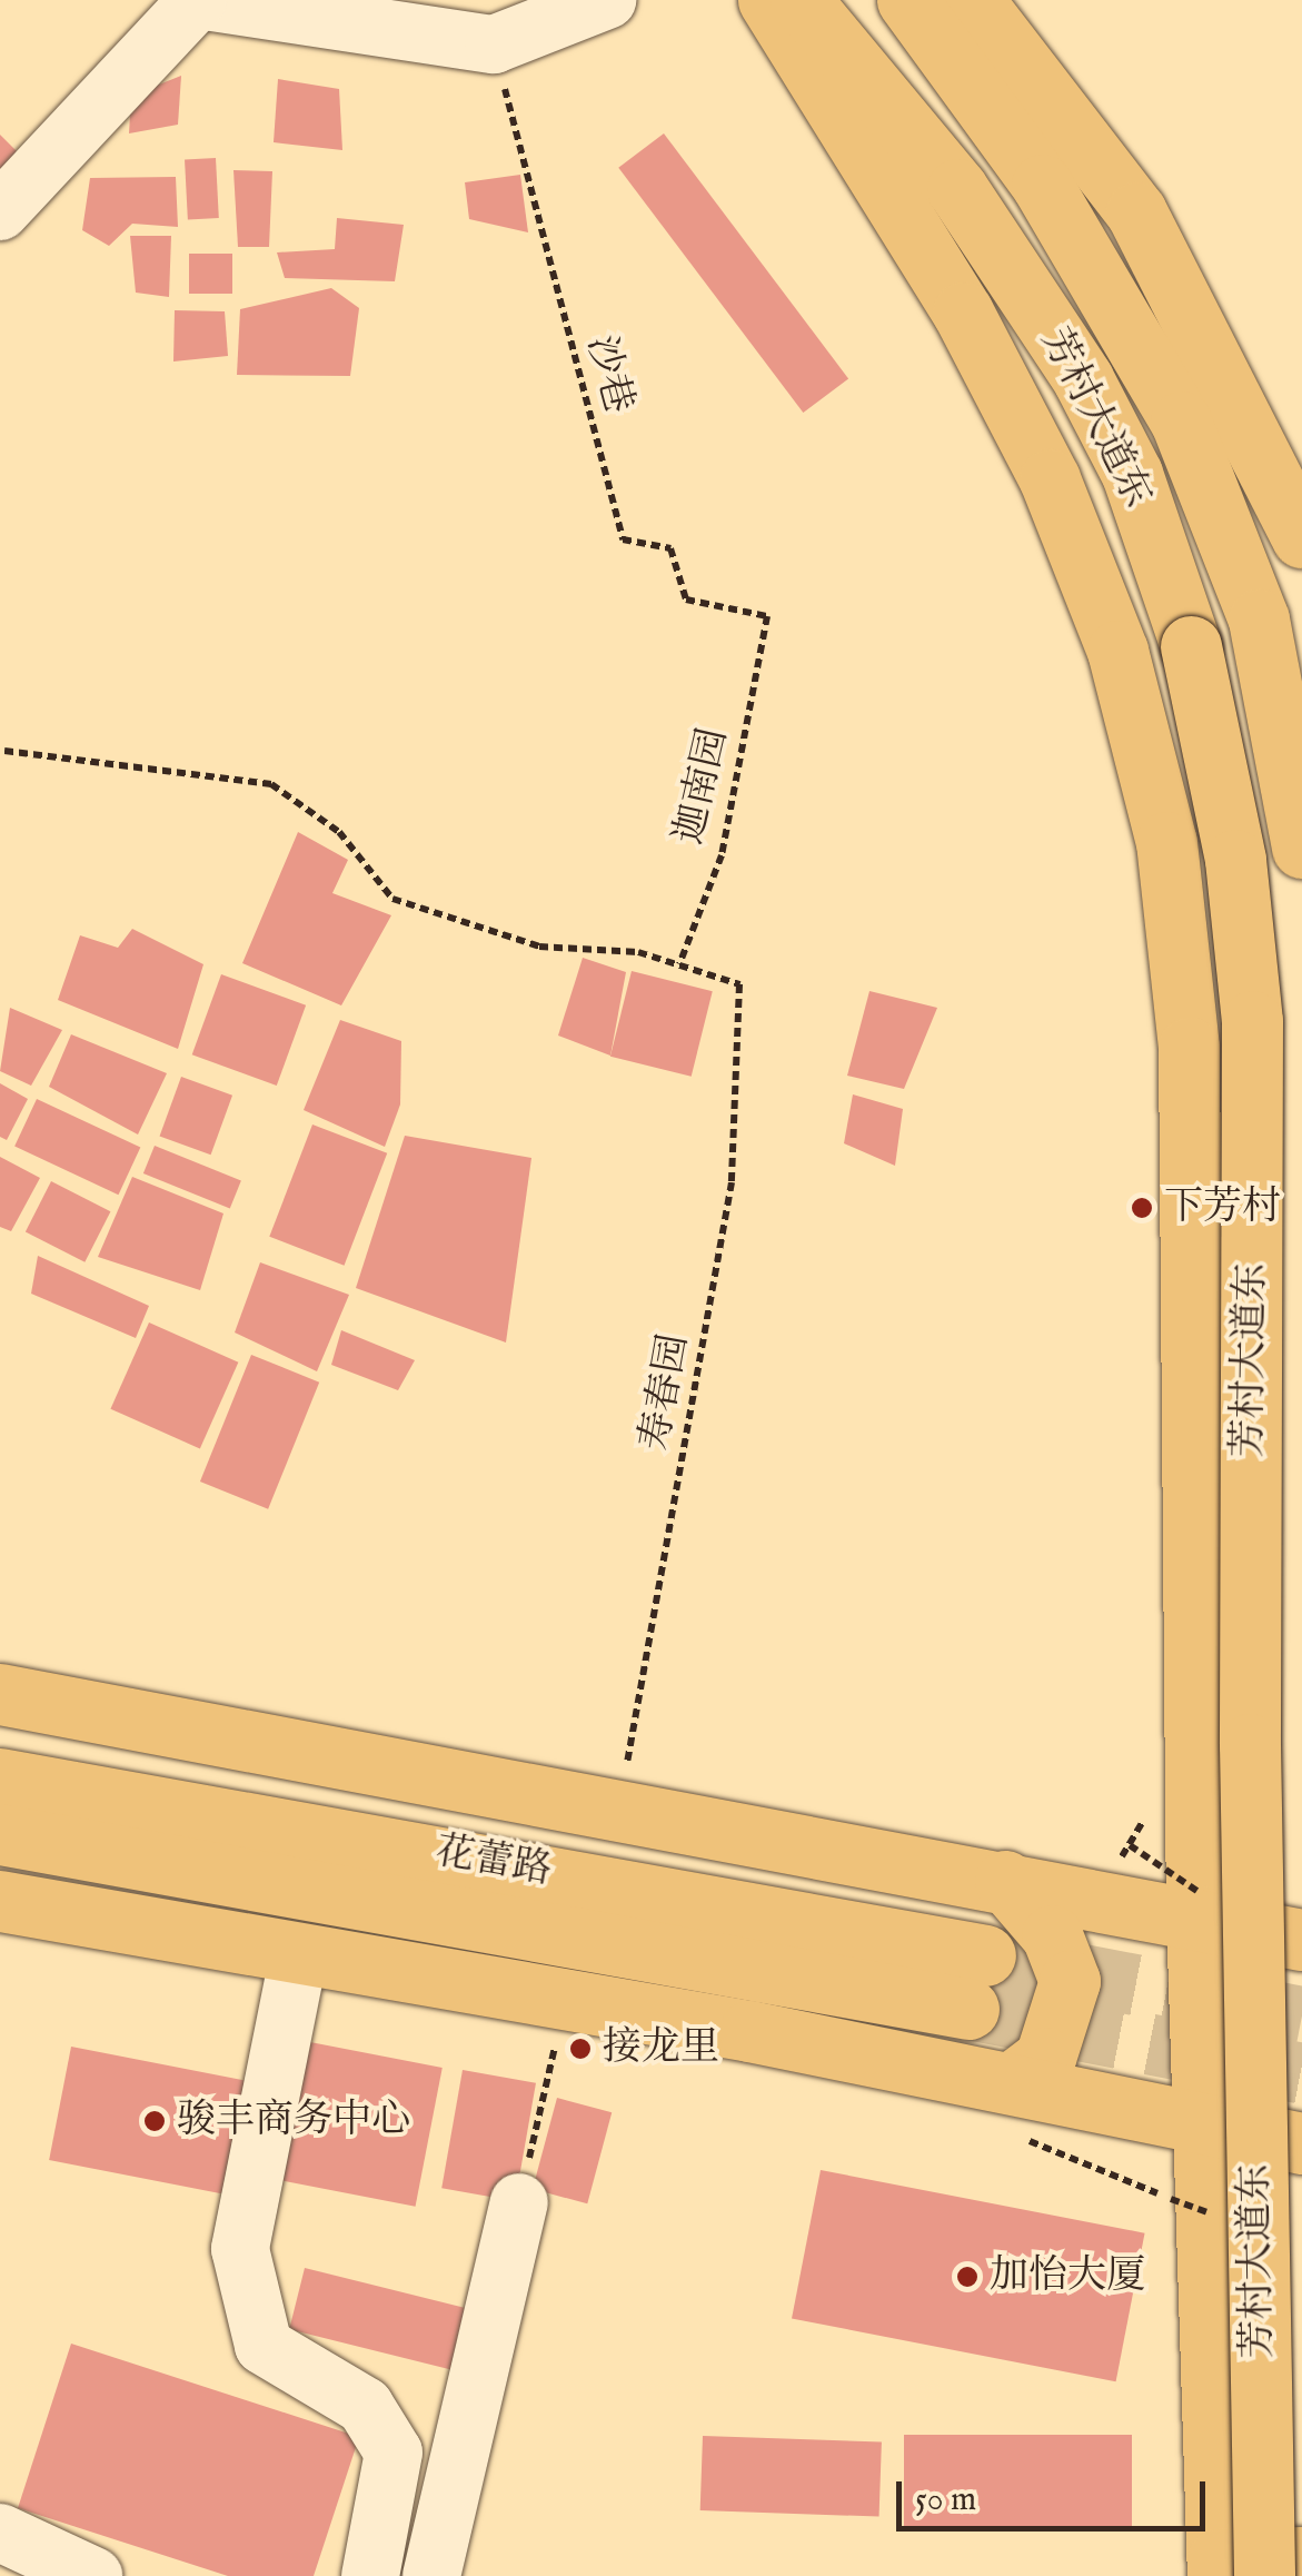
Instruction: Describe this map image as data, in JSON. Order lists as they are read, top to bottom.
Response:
{
  "streets": {
    "main road": ["芳村大道东", "花蕾路"],
    "path": ["沙巷", "迦南园", "寿春园"]
  },
  "crossings": [
    ["沙巷", "迦南园"],
    ["迦南园", "寿春园"]
  ],
  "places": [
    "下芳村",
    "接龙里",
    "骏丰商务中心",
    "加怡大厦"
  ],
  "scale_bar": "50 m"
}
